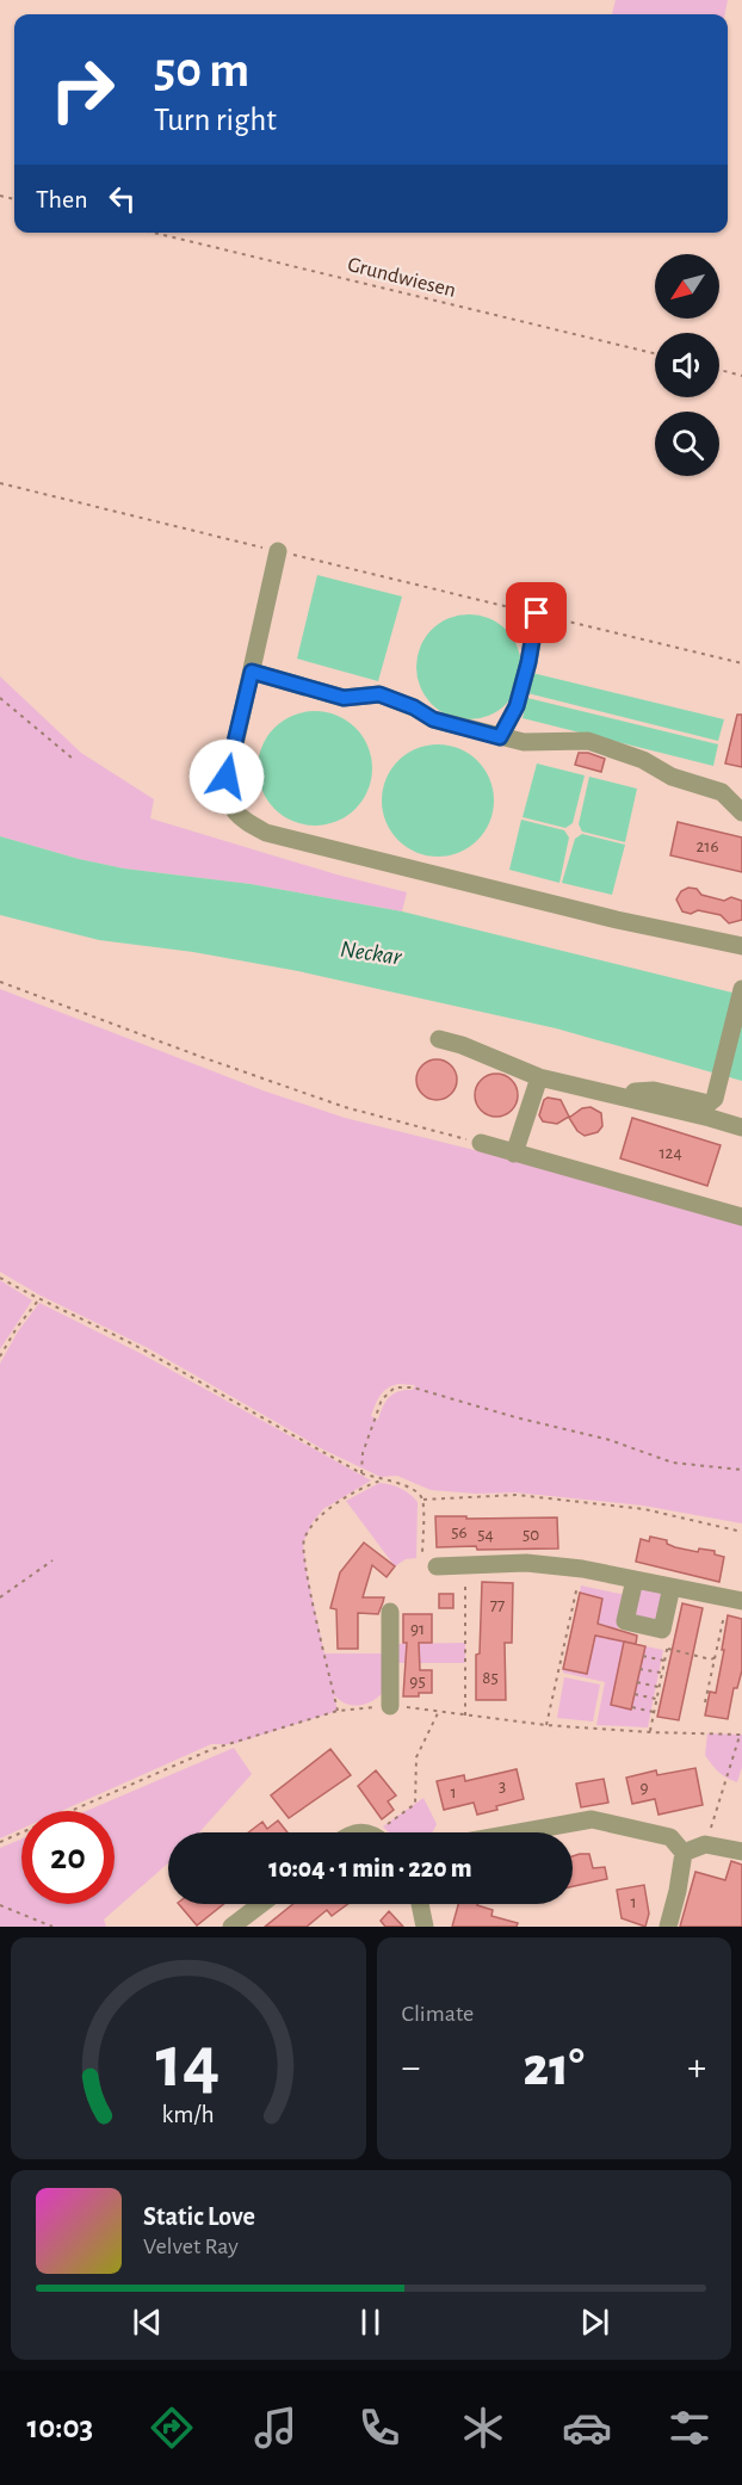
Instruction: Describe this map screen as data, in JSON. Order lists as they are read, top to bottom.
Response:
{
  "streets": {
    "path": ["Grundwiesen"]
  },
  "water": ["Neckar"],
  "house_numbers": [
    "216",
    "124",
    "56",
    "54",
    "50",
    "77",
    "91",
    "85",
    "95",
    "3",
    "9",
    "1",
    "1"
  ],
  "north": "bottom left",
  "page": {
    "turn": ["50 m", "Turn right"],
    "then": "Then",
    "limit": "20",
    "trip": "10:04 · 1 min · 220 m",
    "tile": "Climate",
    "heat": ["−", "21°", "+"],
    "song": ["Static Love", "Velvet Ray"],
    "tabs": "10:03",
    "gauge": ["14", "km/h"]
  }
}
